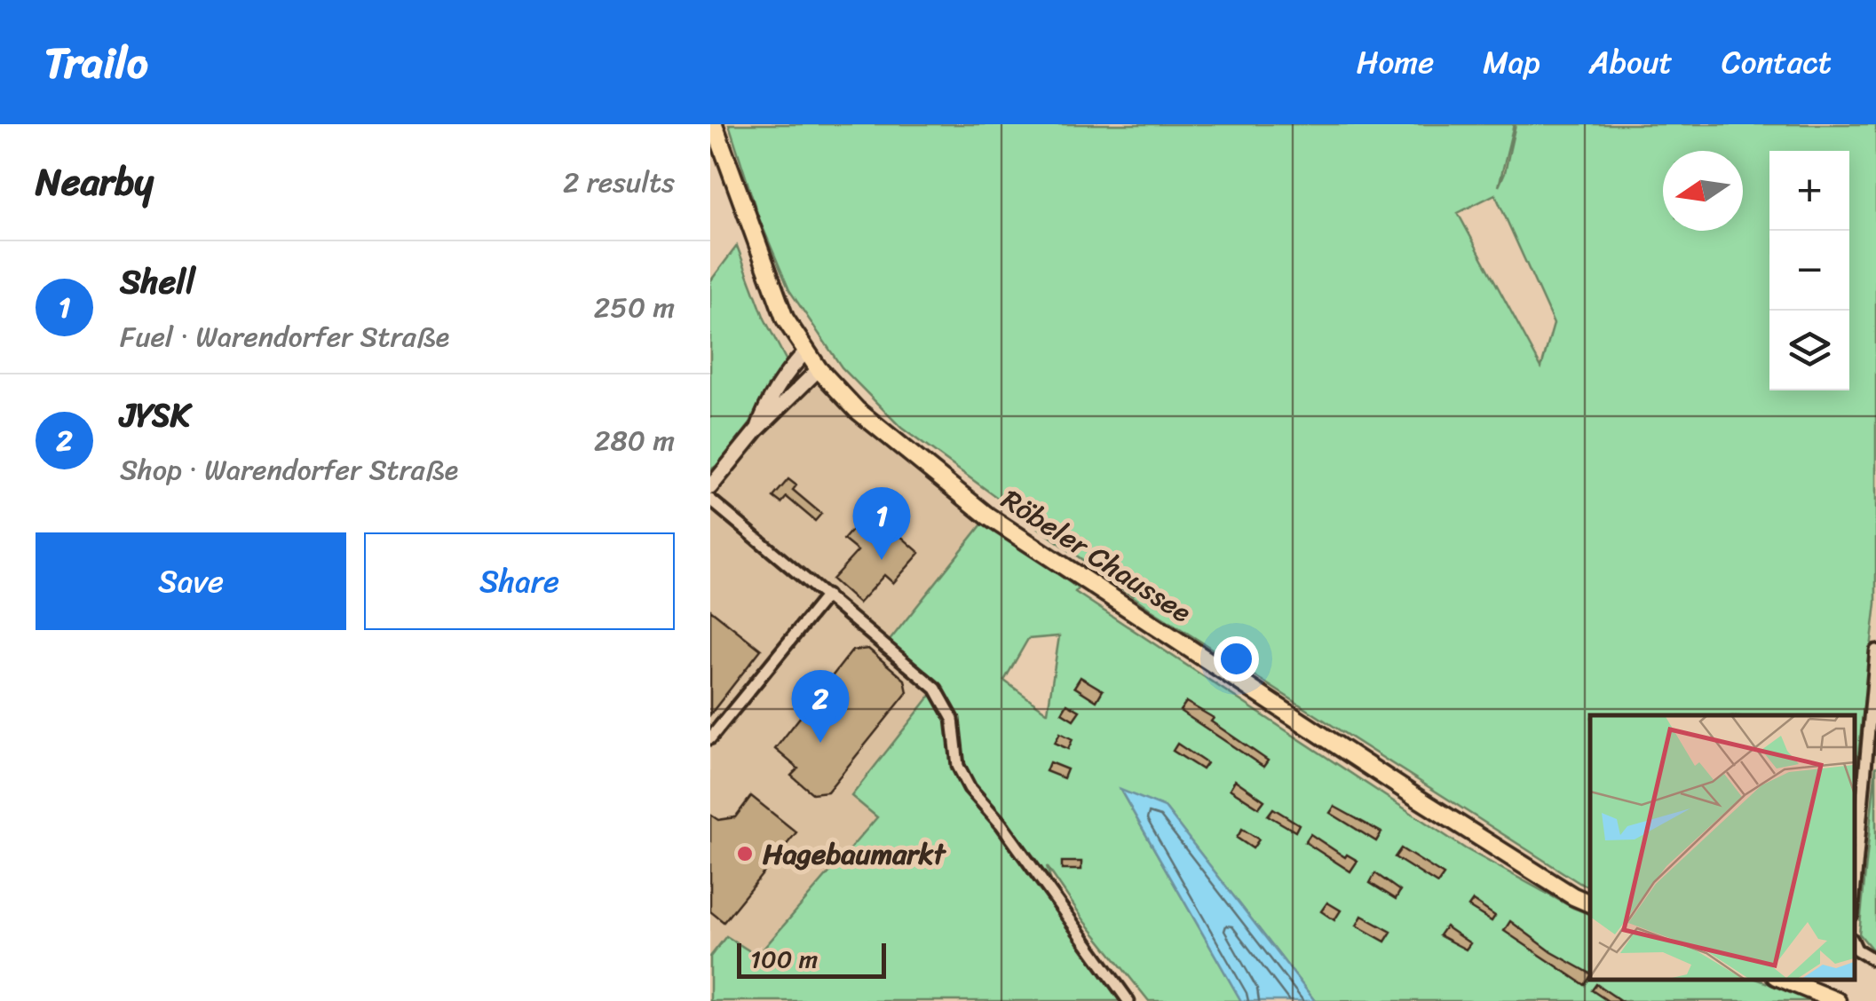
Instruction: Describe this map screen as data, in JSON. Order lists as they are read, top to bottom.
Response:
{
  "streets": {
    "main road": ["Röbeler Chaussee"]
  },
  "places": ["Hagebaumarkt"],
  "scale_bar": "100 m",
  "north": "left",
  "page": {
    "header": "Trailo",
    "nav": [
      "Home",
      "Map",
      "About",
      "Contact"
    ],
    "heading": ["Nearby", "2 results"],
    "map_buttons": ["+", "−"],
    "list": [
      {
        "mark": "1",
        "name": "Shell",
        "note": "Fuel · Warendorfer Straße",
        "value": "250 m"
      },
      {
        "mark": "2",
        "name": "JYSK",
        "note": "Shop · Warendorfer Straße",
        "value": "280 m"
      }
    ],
    "pins": ["1", "2"],
    "buttons": ["Save", "Share"],
    "scale": "100 m"
  }
}
